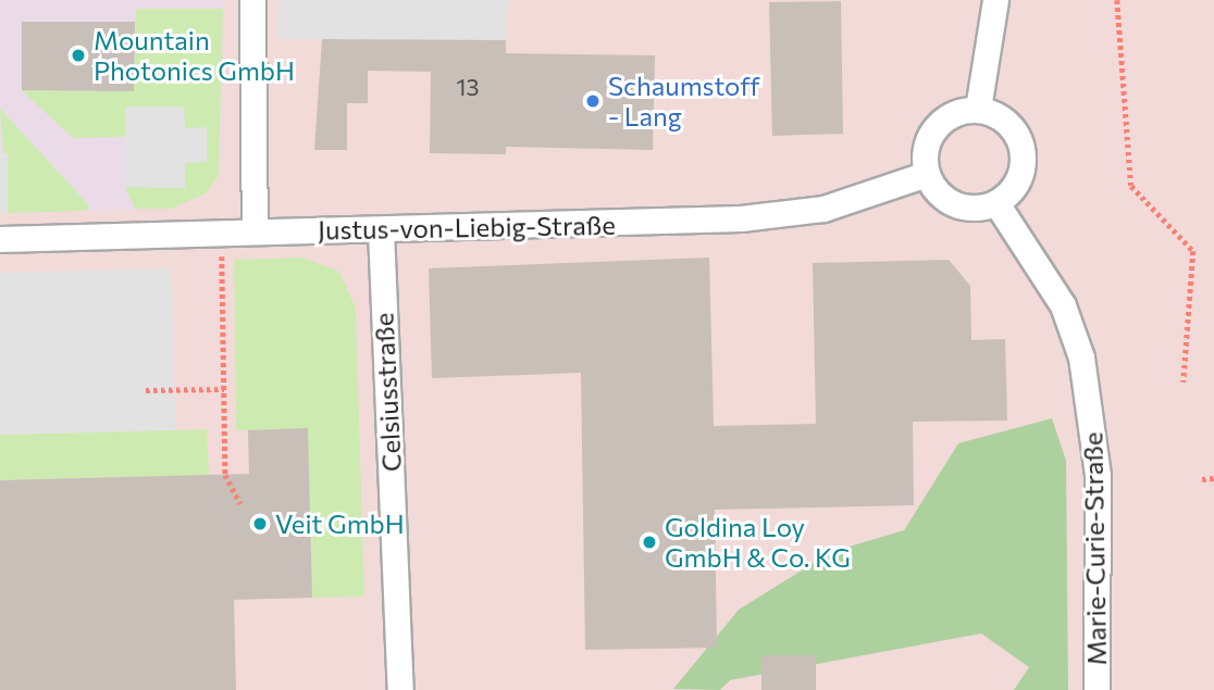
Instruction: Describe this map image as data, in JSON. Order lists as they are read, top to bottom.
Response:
{
  "streets": {
    "street": ["Justus-von-Liebig-Straße", "Celsiusstraße", "Marie-Curie-Straße"]
  },
  "crossings": [
    ["Justus-von-Liebig-Straße", "Celsiusstraße"],
    ["Justus-von-Liebig-Straße", "Marie-Curie-Straße"]
  ],
  "places": [
    "Mountain Photonics GmbH",
    "Schaumstoff - Lang",
    "Veit GmbH",
    "Goldina Loy GmbH & Co. KG"
  ],
  "house_numbers": ["13"]
}
